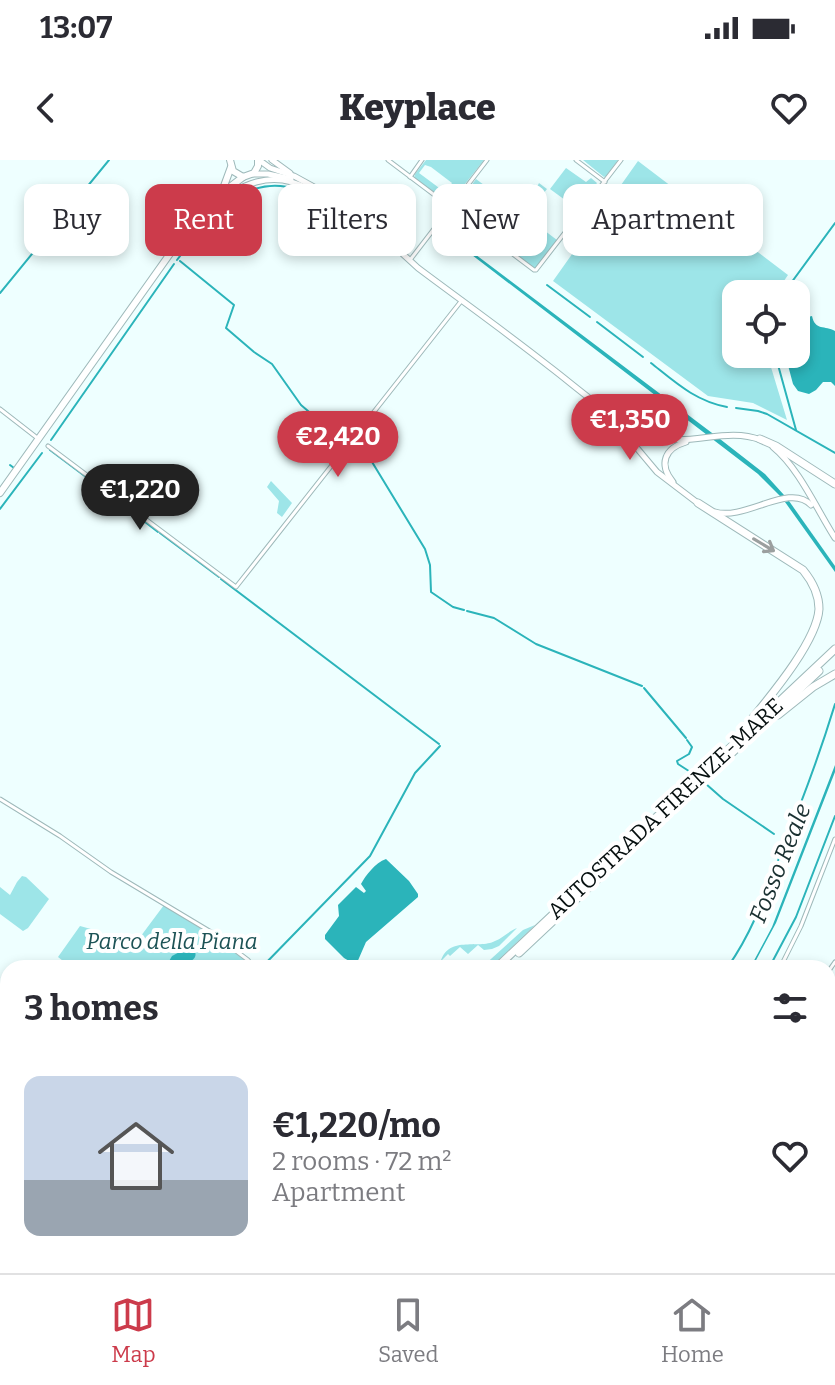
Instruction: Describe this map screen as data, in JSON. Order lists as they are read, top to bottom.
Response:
{
  "streets": {
    "highway": ["AUTOSTRADA FIRENZE-MARE"]
  },
  "water": ["Fosso Reale"],
  "parks": ["Parco della Piana"],
  "page": {
    "status": "13:07",
    "header": "Keyplace",
    "chip": [
      "Buy",
      "Rent",
      "Filters",
      "New",
      "Apartment"
    ],
    "price": ["€1,350", "€2,420", "€1,220"],
    "heading": "3 homes",
    "list": [
      {
        "name": "€1,220/mo",
        "note": "2 rooms · 72 m² · Apartment"
      }
    ],
    "tabs": ["Map", "Saved", "Home"]
  }
}
